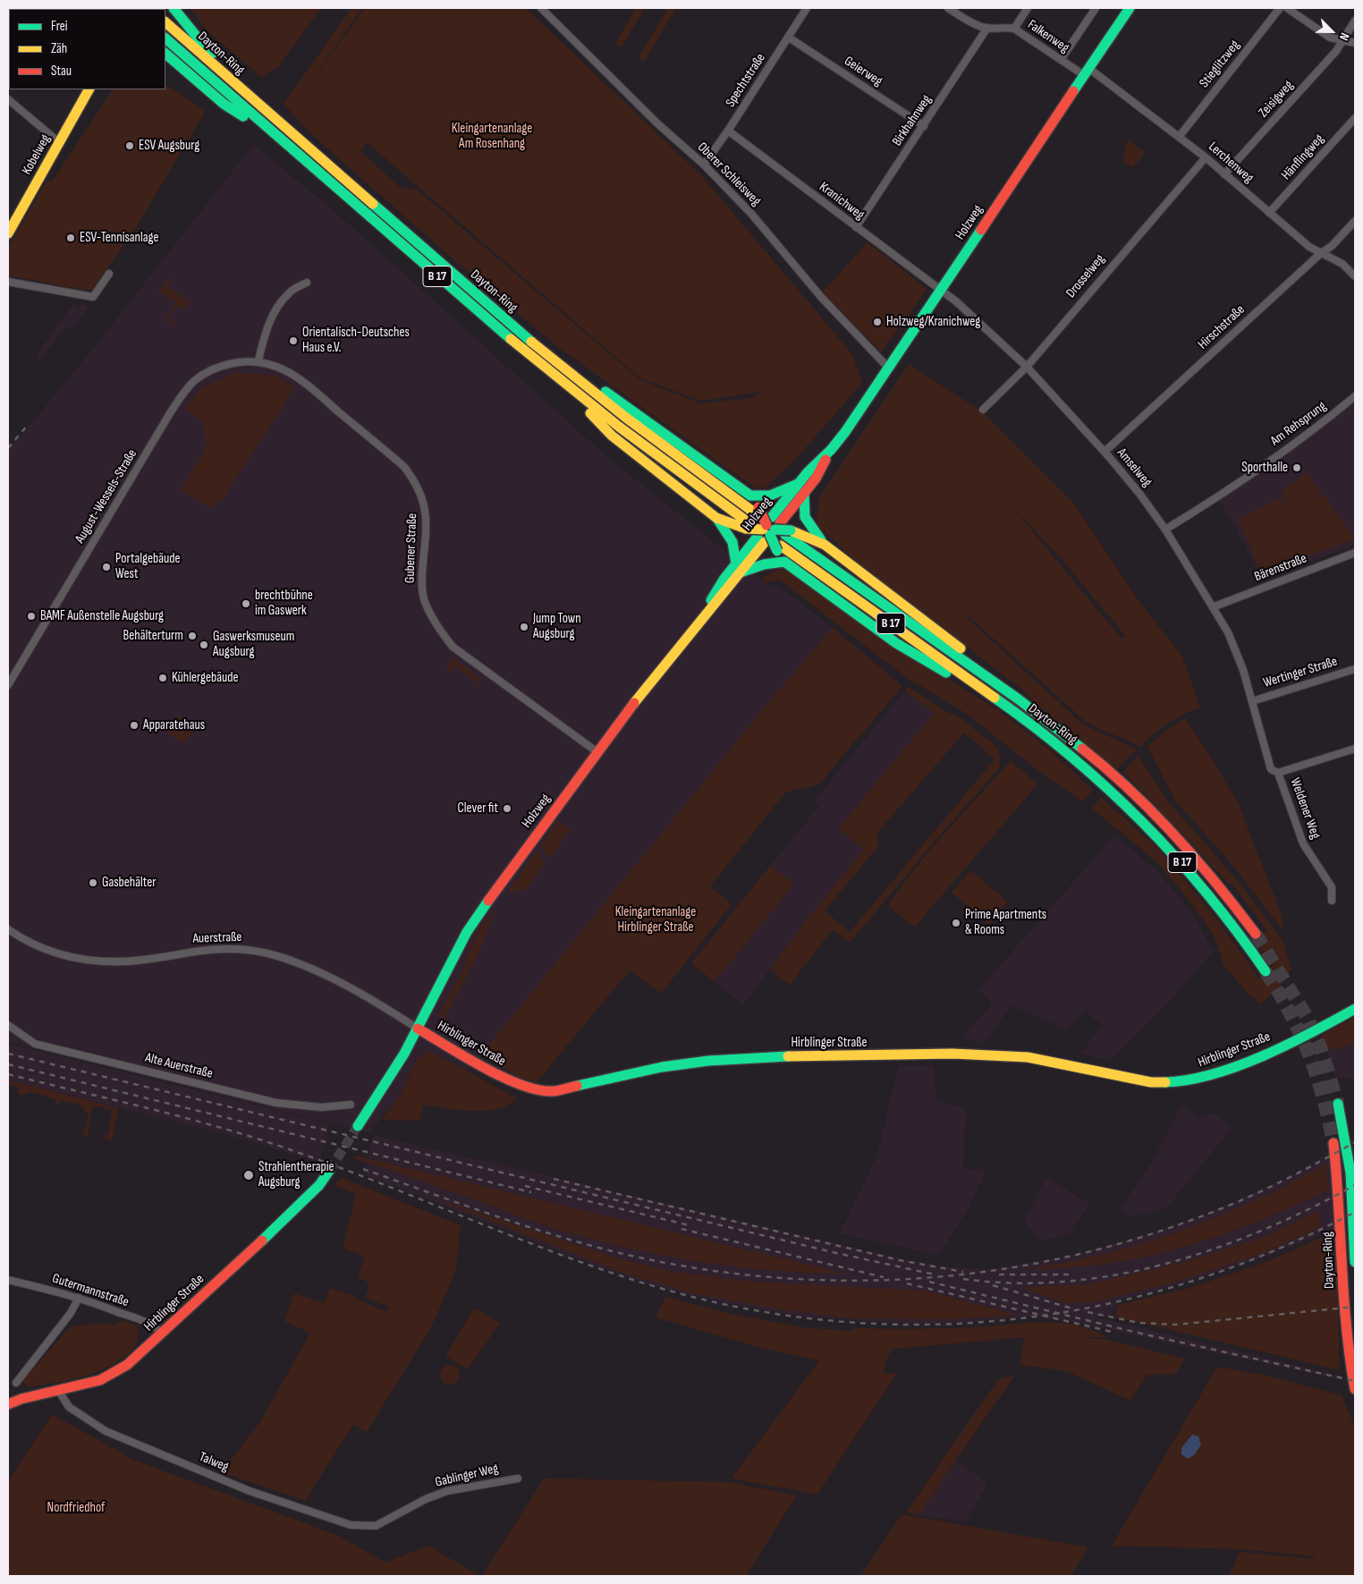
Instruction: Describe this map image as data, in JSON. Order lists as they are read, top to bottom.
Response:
{
  "streets": {
    "main road": [
      "Dayton-Ring",
      "Kobelweg",
      "Holzweg",
      "B 17",
      "Hirblinger Straße"
    ],
    "street": [
      "Falkenweg",
      "Stieglitzweg",
      "Geierweg",
      "Spechtstraße",
      "Zeisigweg",
      "Birkhahnweg",
      "Hänflingweg",
      "Lerchenweg",
      "Oberer Schleisweg",
      "Kranichweg",
      "Drosselweg",
      "Hirschstraße",
      "Am Rehsprung",
      "Amselweg",
      "August-Wessels-Straße",
      "Gubener Straße",
      "Bärenstraße",
      "Wertinger Straße",
      "Weldener Weg",
      "Auerstraße",
      "Alte Auerstraße",
      "Gutermannstraße",
      "Talweg",
      "Gablinger Weg"
    ]
  },
  "crossings": [
    ["Falkenweg", "Birkhahnweg"],
    ["Falkenweg", "Lerchenweg"],
    ["Falkenweg", "Holzweg"],
    ["Stieglitzweg", "Lerchenweg"],
    ["Geierweg", "Spechtstraße"],
    ["Geierweg", "Birkhahnweg"],
    ["Spechtstraße", "Oberer Schleisweg"],
    ["Spechtstraße", "Kranichweg"],
    ["Zeisigweg", "Lerchenweg"],
    ["Birkhahnweg", "Kranichweg"],
    ["Hänflingweg", "Lerchenweg"],
    ["Lerchenweg", "Holzweg"],
    ["Lerchenweg", "Drosselweg"],
    ["Lerchenweg", "Hirschstraße"],
    ["Oberer Schleisweg", "Holzweg"],
    ["Kranichweg", "Holzweg"],
    ["Kranichweg", "Amselweg"],
    ["Holzweg", "Amselweg"],
    ["Holzweg", "Gubener Straße"],
    ["Holzweg", "Auerstraße"],
    ["Holzweg", "Hirblinger Straße"],
    ["Drosselweg", "Amselweg"],
    ["Hirschstraße", "Amselweg"],
    ["Am Rehsprung", "Amselweg"],
    ["Amselweg", "Bärenstraße"],
    ["Amselweg", "Wertinger Straße"],
    ["Amselweg", "Weldener Weg"],
    ["August-Wessels-Straße", "Gubener Straße"],
    ["Wertinger Straße", "Weldener Weg"],
    ["Auerstraße", "Hirblinger Straße"],
    ["Hirblinger Straße", "Gutermannstraße"],
    ["Hirblinger Straße", "Talweg"],
    ["Talweg", "Gablinger Weg"]
  ],
  "parks": ["Kleingartenanlage Am Rosenhang", "Kleingartenanlage Hirblinger Straße", "Nordfriedhof"],
  "places": [
    "ESV Augsburg",
    "ESV-Tennisanlage",
    "Holzweg/Kranichweg",
    "Orientalisch-Deutsches Haus e.V.",
    "Sporthalle",
    "Portalgebäude West",
    "brechtbühne im Gaswerk",
    "BAMF Außenstelle Augsburg",
    "Jump Town Augsburg",
    "Behälterturm",
    "Gaswerksmuseum Augsburg",
    "Kühlergebäude",
    "Apparatehaus",
    "Clever fit",
    "Gasbehälter",
    "Prime Apartments & Rooms",
    "Strahlentherapie Augsburg"
  ],
  "legend": ["Frei", "Zäh", "Stau"],
  "north": "bottom right"
}
